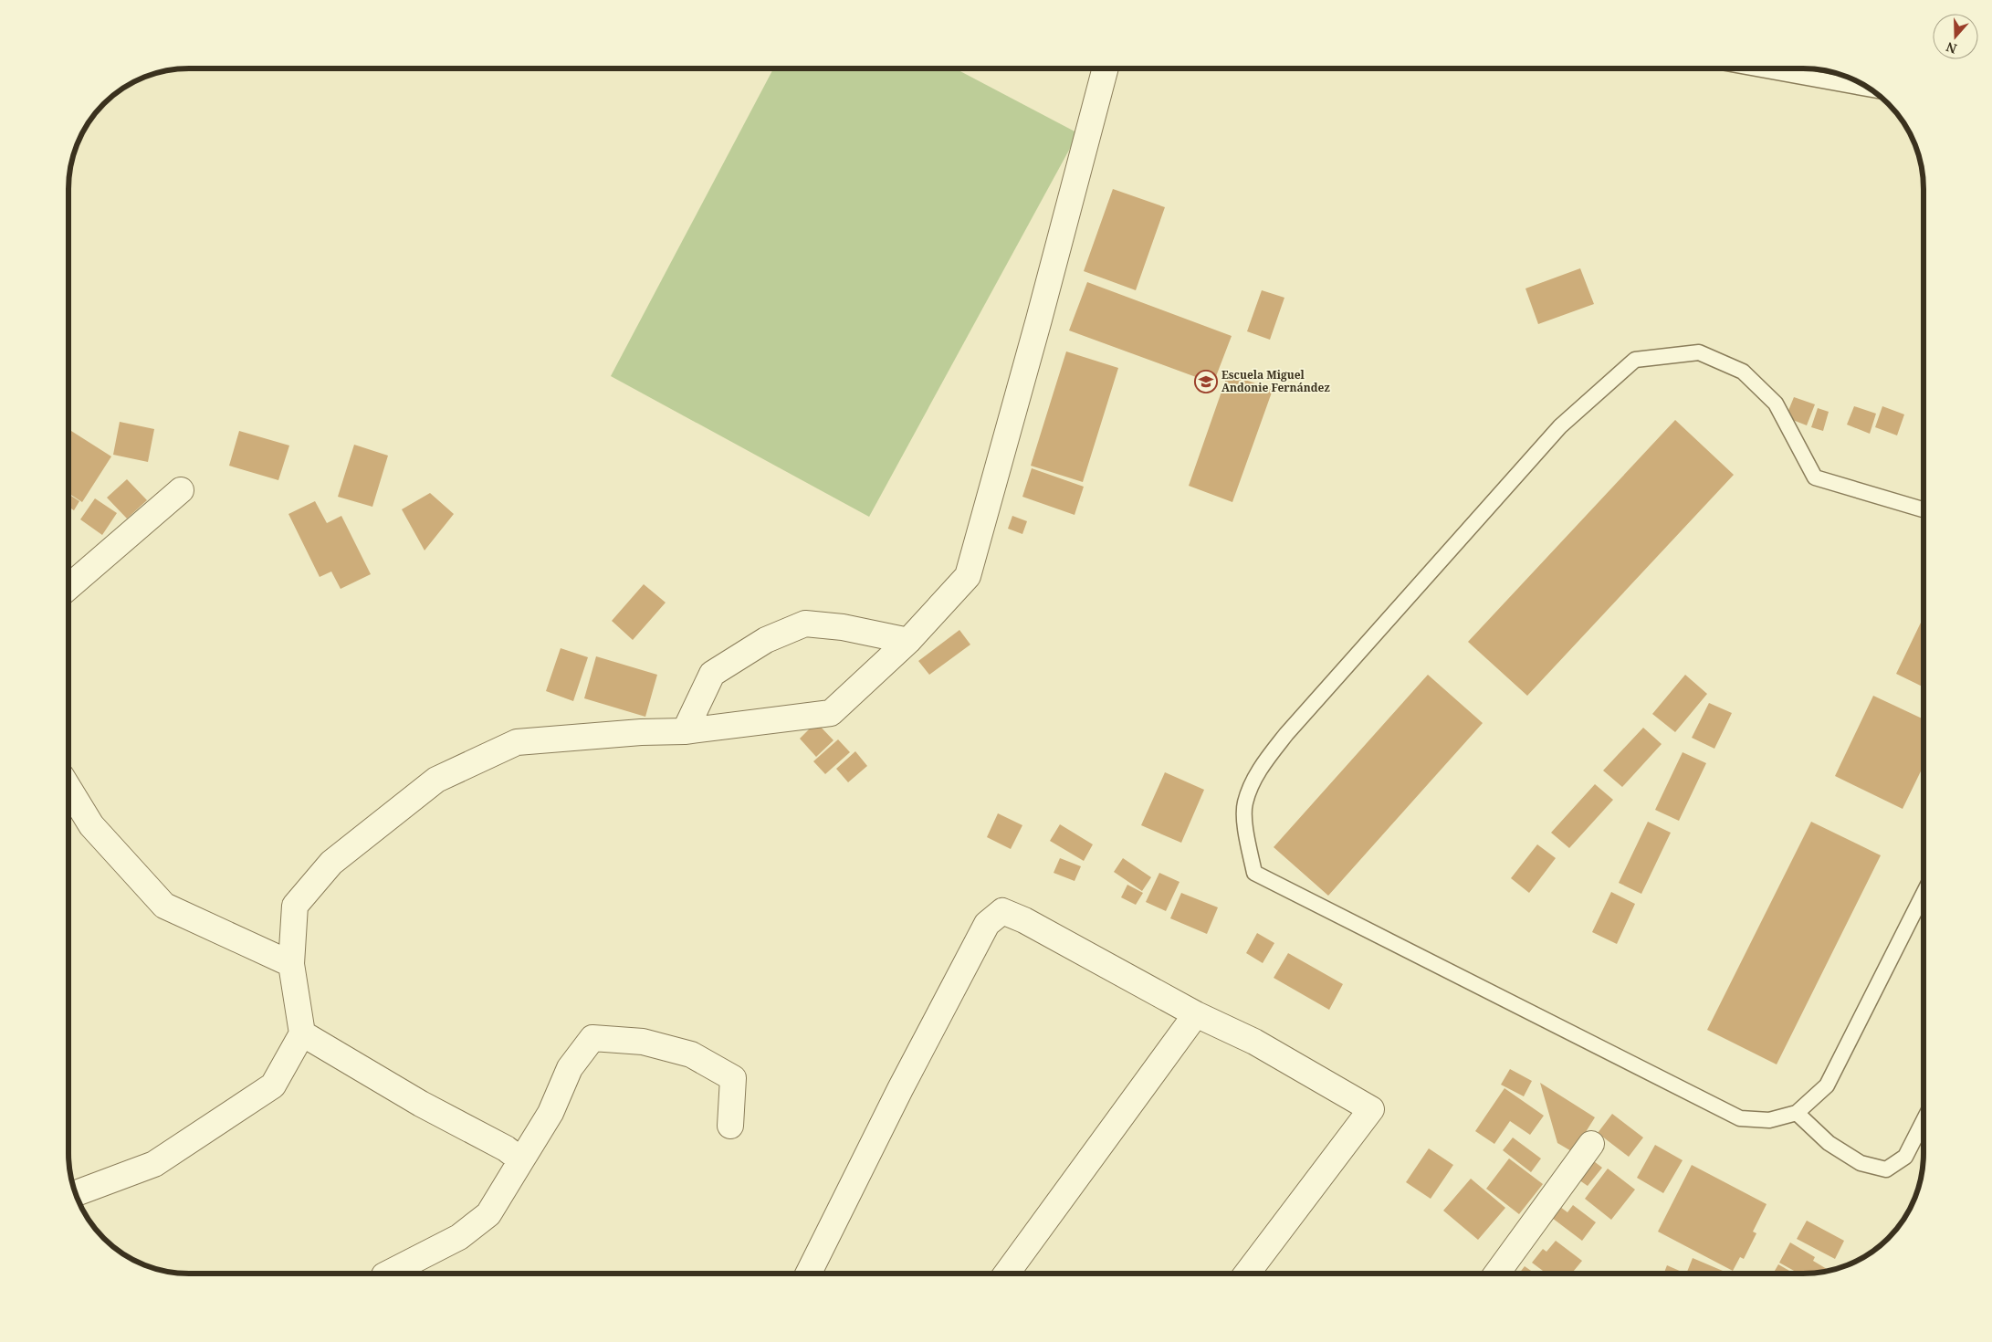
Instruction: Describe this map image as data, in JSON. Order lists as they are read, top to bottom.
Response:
{
  "places": {
    "school or university": ["Escuela Miguel Andonie Fernández"]
  },
  "north": "bottom"
}
